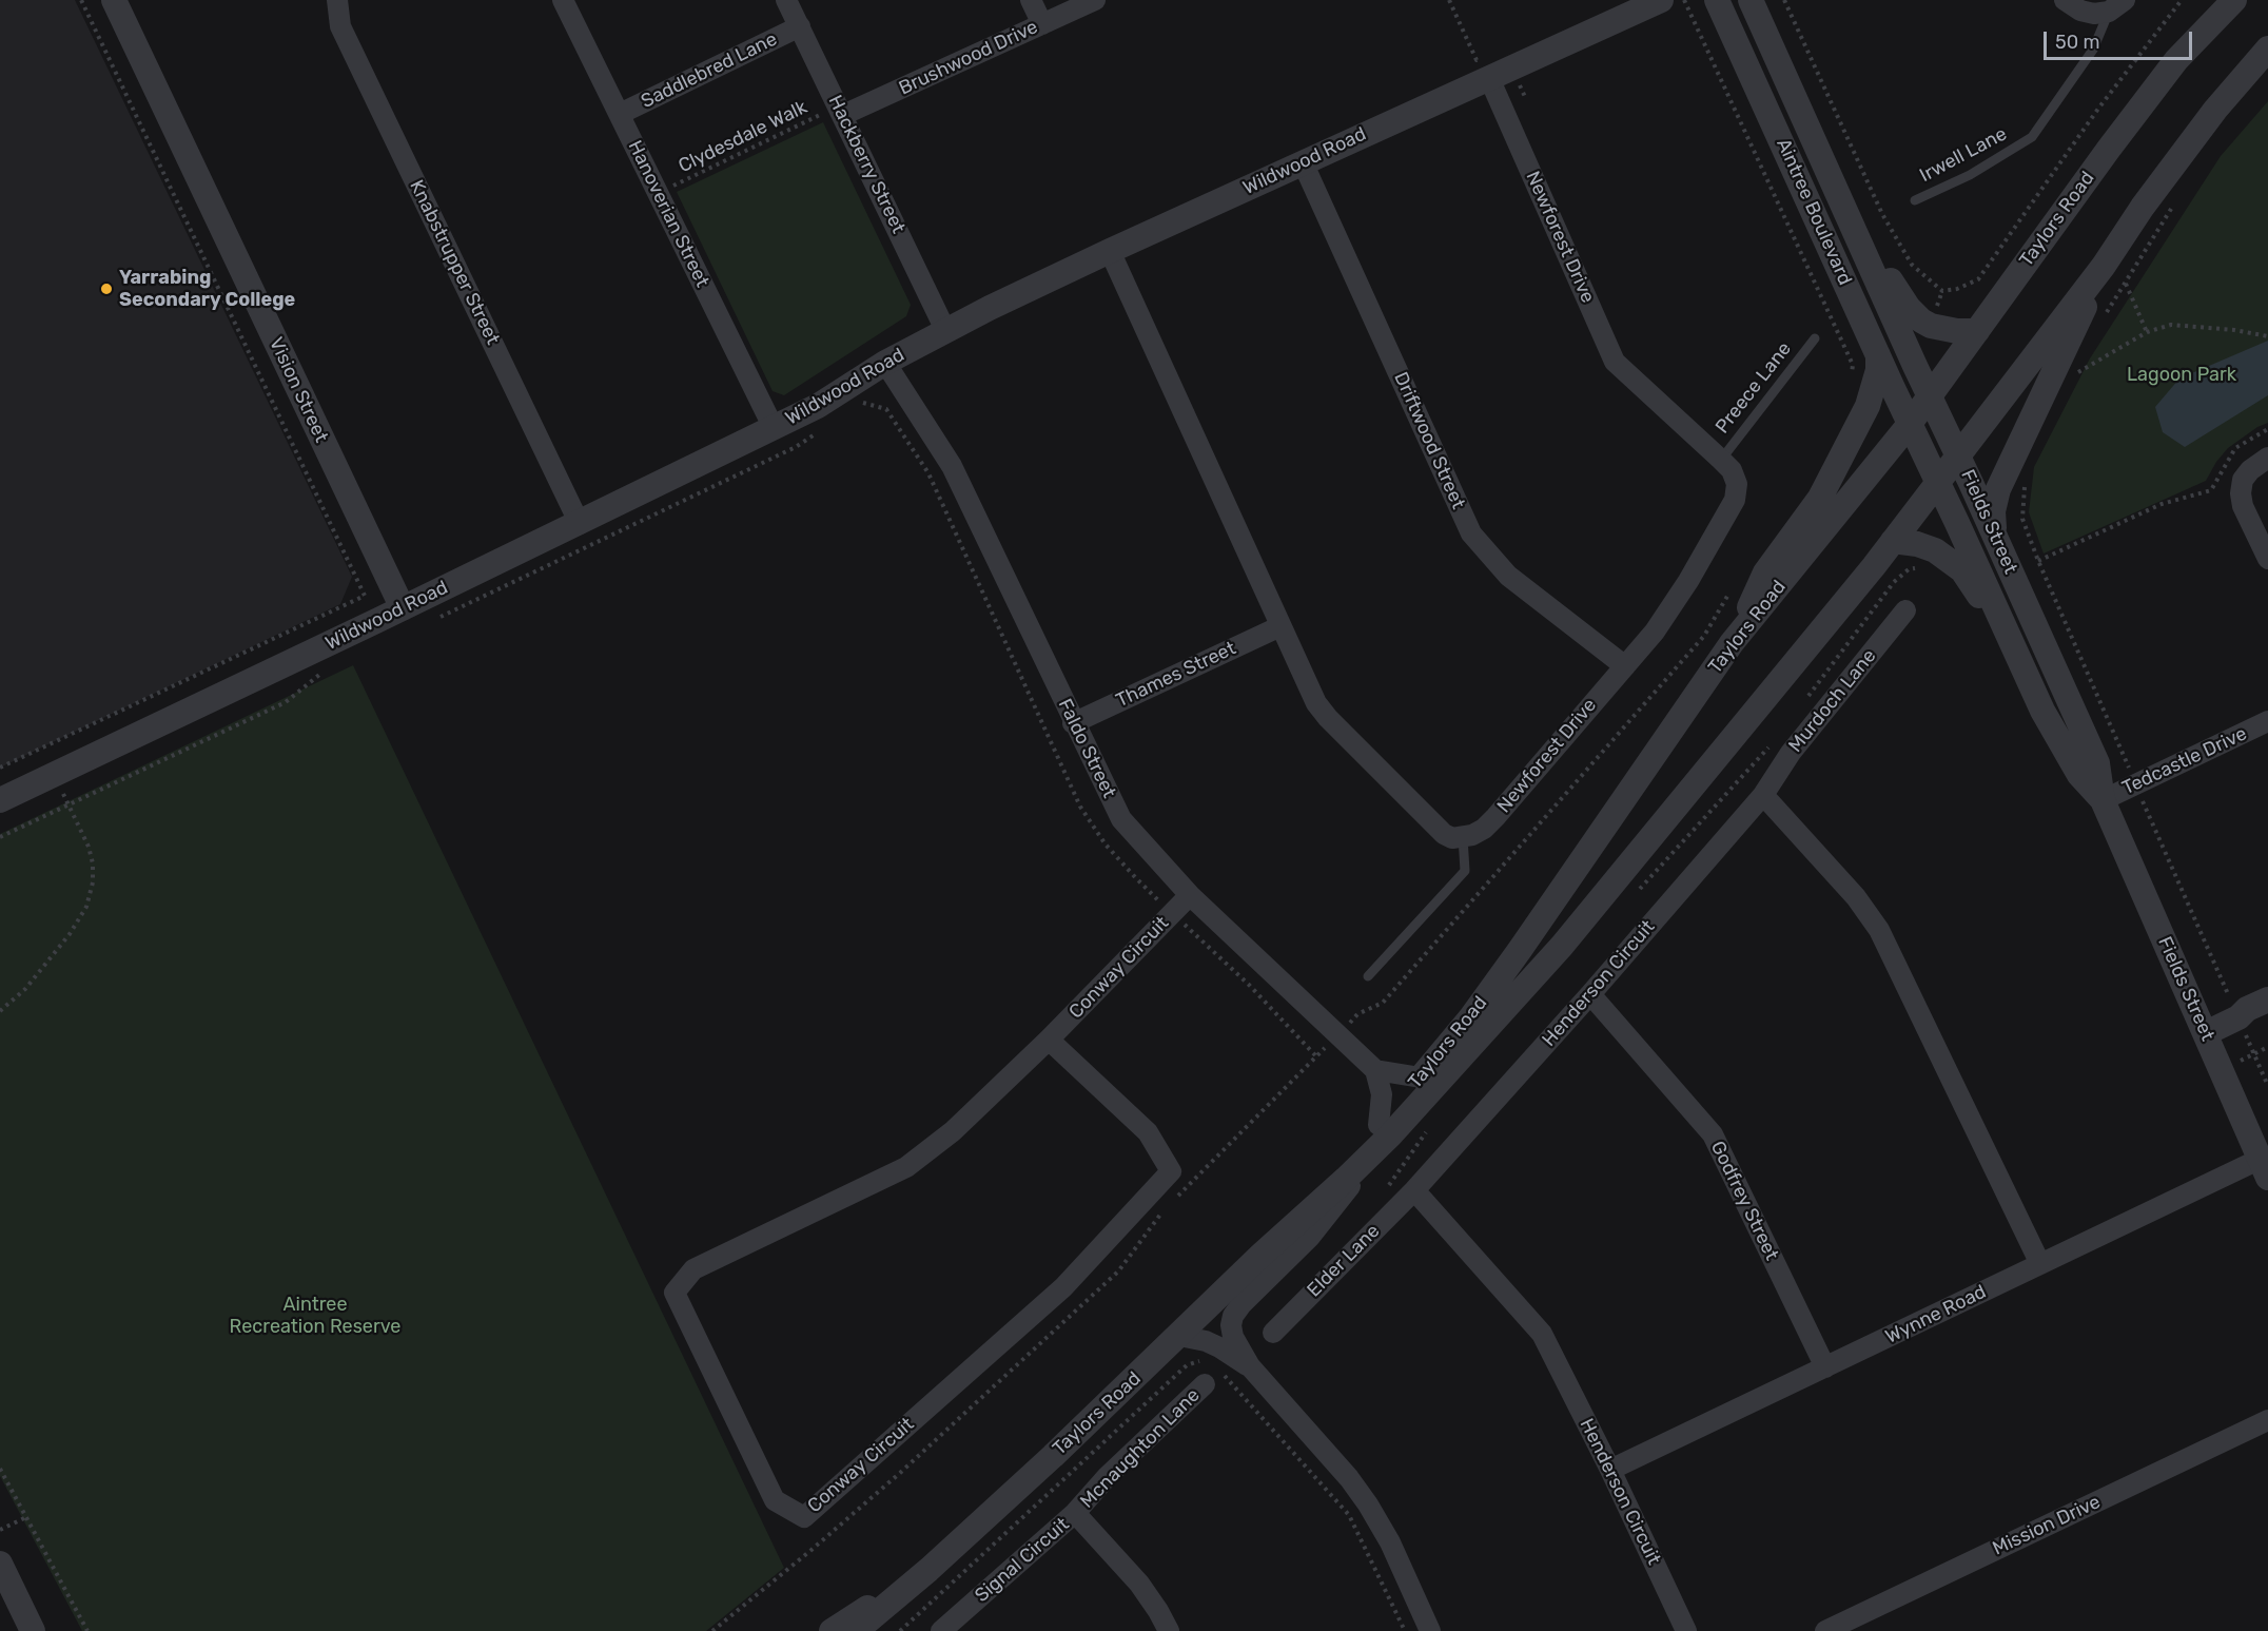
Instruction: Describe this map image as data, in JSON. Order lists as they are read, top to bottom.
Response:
{
  "streets": {
    "street": [
      "Brushwood Drive",
      "Saddlebred Lane",
      "Wildwood Road",
      "Hackberry Street",
      "Aintree Boulevard",
      "Hanoverian Street",
      "Taylors Road",
      "Newforest Drive",
      "Knabstrupper Street",
      "Vision Street",
      "Driftwood Street",
      "Fields Street",
      "Thames Street",
      "Murdoch Lane",
      "Faldo Street",
      "Tedcastle Drive",
      "Conway Circuit",
      "Henderson Circuit",
      "Godfrey Street",
      "Elder Lane",
      "Wynne Road",
      "Mcnaughton Lane",
      "Mission Drive",
      "Signal Circuit"
    ],
    "lane": ["Irwell Lane", "Preece Lane"],
    "path": ["Clydesdale Walk"]
  },
  "crossings": [
    ["Brushwood Drive", "Clydesdale Walk"],
    ["Brushwood Drive", "Hackberry Street"],
    ["Saddlebred Lane", "Hackberry Street"],
    ["Saddlebred Lane", "Hanoverian Street"],
    ["Clydesdale Walk", "Hackberry Street"],
    ["Clydesdale Walk", "Hanoverian Street"],
    ["Wildwood Road", "Hackberry Street"],
    ["Wildwood Road", "Hanoverian Street"],
    ["Wildwood Road", "Newforest Drive"],
    ["Wildwood Road", "Knabstrupper Street"],
    ["Wildwood Road", "Vision Street"],
    ["Wildwood Road", "Driftwood Street"],
    ["Wildwood Road", "Faldo Street"],
    ["Aintree Boulevard", "Taylors Road"],
    ["Aintree Boulevard", "Fields Street"],
    ["Taylors Road", "Fields Street"],
    ["Newforest Drive", "Preece Lane"],
    ["Newforest Drive", "Driftwood Street"],
    ["Fields Street", "Tedcastle Drive"],
    ["Fields Street", "Wynne Road"],
    ["Thames Street", "Faldo Street"],
    ["Murdoch Lane", "Henderson Circuit"],
    ["Faldo Street", "Conway Circuit"],
    ["Henderson Circuit", "Godfrey Street"],
    ["Henderson Circuit", "Elder Lane"],
    ["Henderson Circuit", "Wynne Road"],
    ["Godfrey Street", "Wynne Road"],
    ["Mcnaughton Lane", "Signal Circuit"]
  ],
  "parks": ["Lagoon Park", "Aintree Recreation Reserve"],
  "places": ["Yarrabing Secondary College"],
  "scale_bar": "50 m"
}
